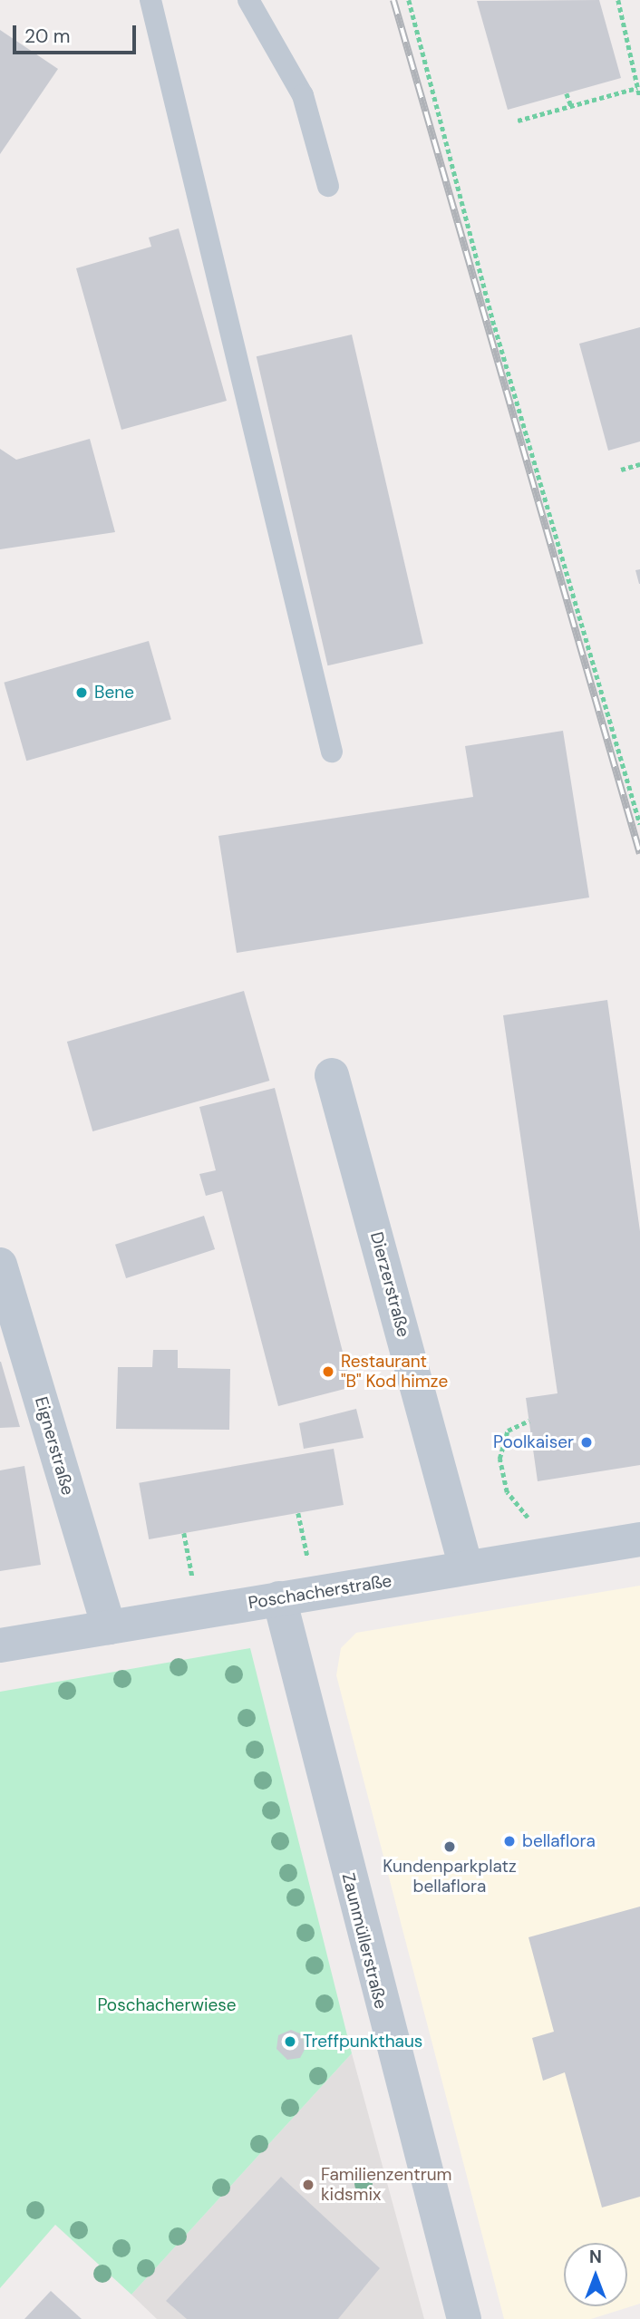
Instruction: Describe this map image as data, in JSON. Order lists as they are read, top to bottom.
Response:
{
  "streets": {
    "street": [
      "Dierzerstraße",
      "Eignerstraße",
      "Poschacherstraße",
      "Zaunmüllerstraße"
    ]
  },
  "crossings": [
    ["Dierzerstraße", "Poschacherstraße"],
    ["Eignerstraße", "Poschacherstraße"],
    ["Poschacherstraße", "Zaunmüllerstraße"]
  ],
  "parks": ["Poschacherwiese"],
  "places": [
    "Bene",
    "Restaurant \"B\" Kod himze",
    "Poolkaiser",
    "bellaflora",
    "Kundenparkplatz bellaflora",
    "Treffpunkthaus",
    "Familienzentrum kidsmix"
  ],
  "scale_bar": "20 m",
  "north": "top"
}
